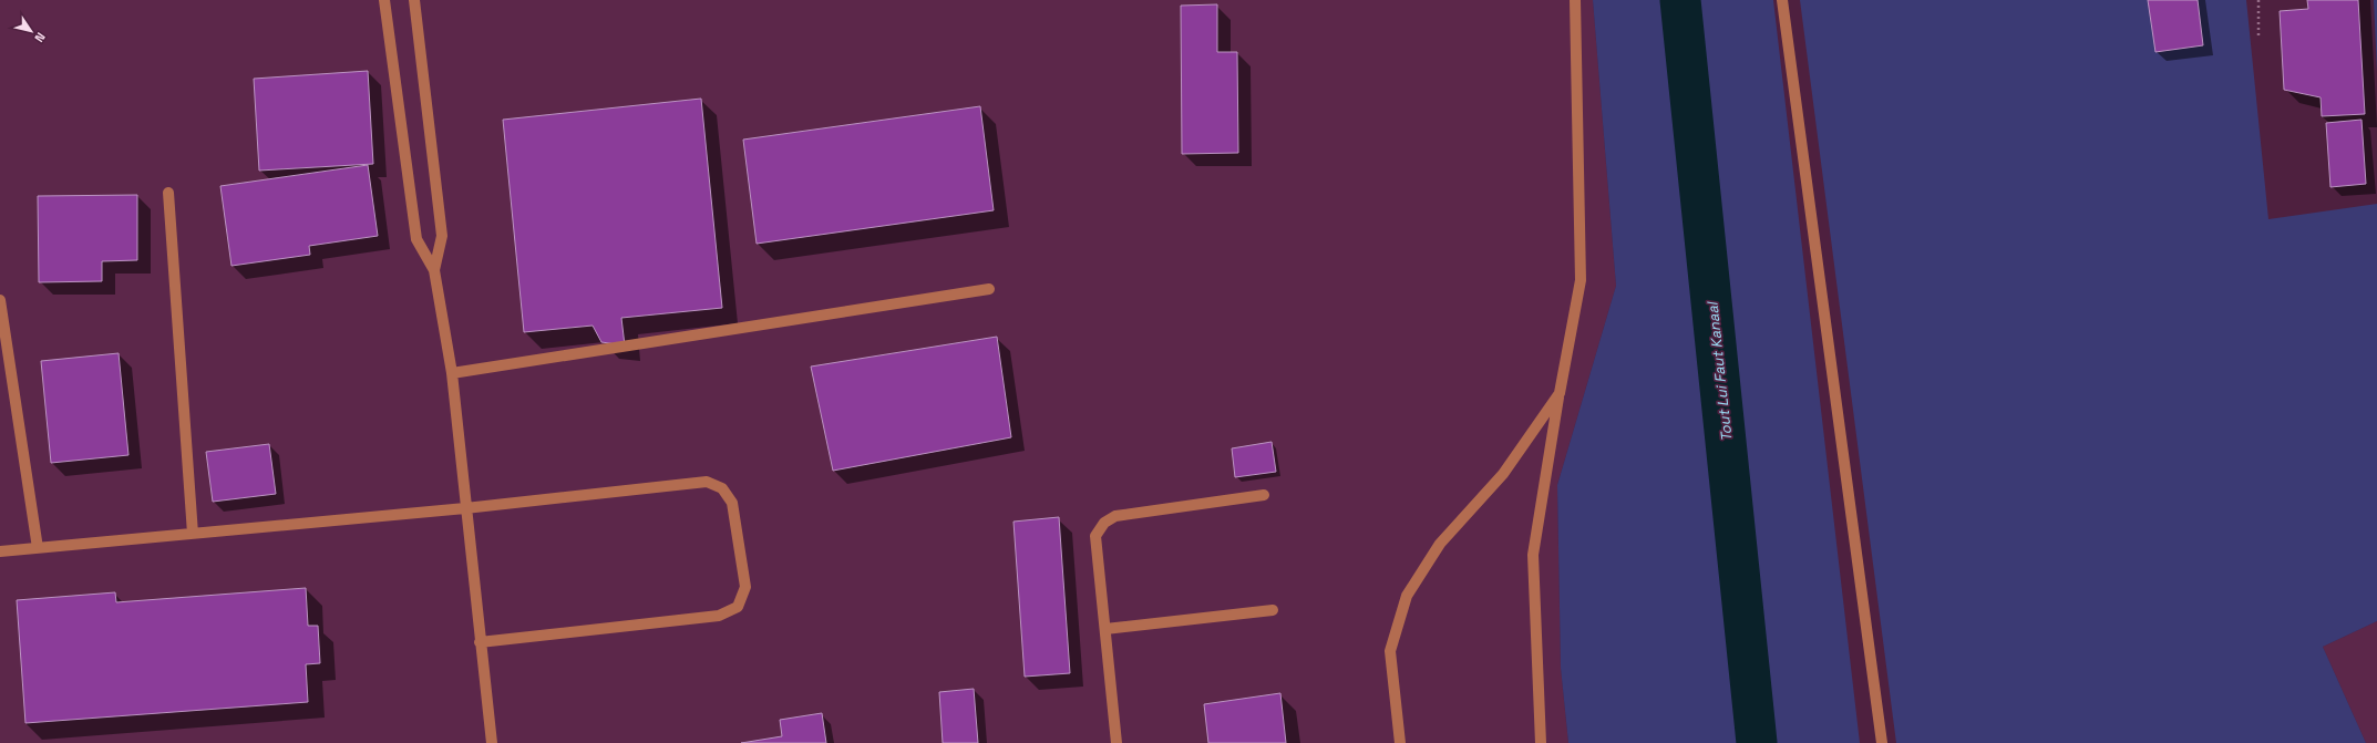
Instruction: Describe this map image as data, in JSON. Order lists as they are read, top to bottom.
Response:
{
  "water": ["Tout Lui Faut Kanaal"],
  "north": "bottom right"
}
